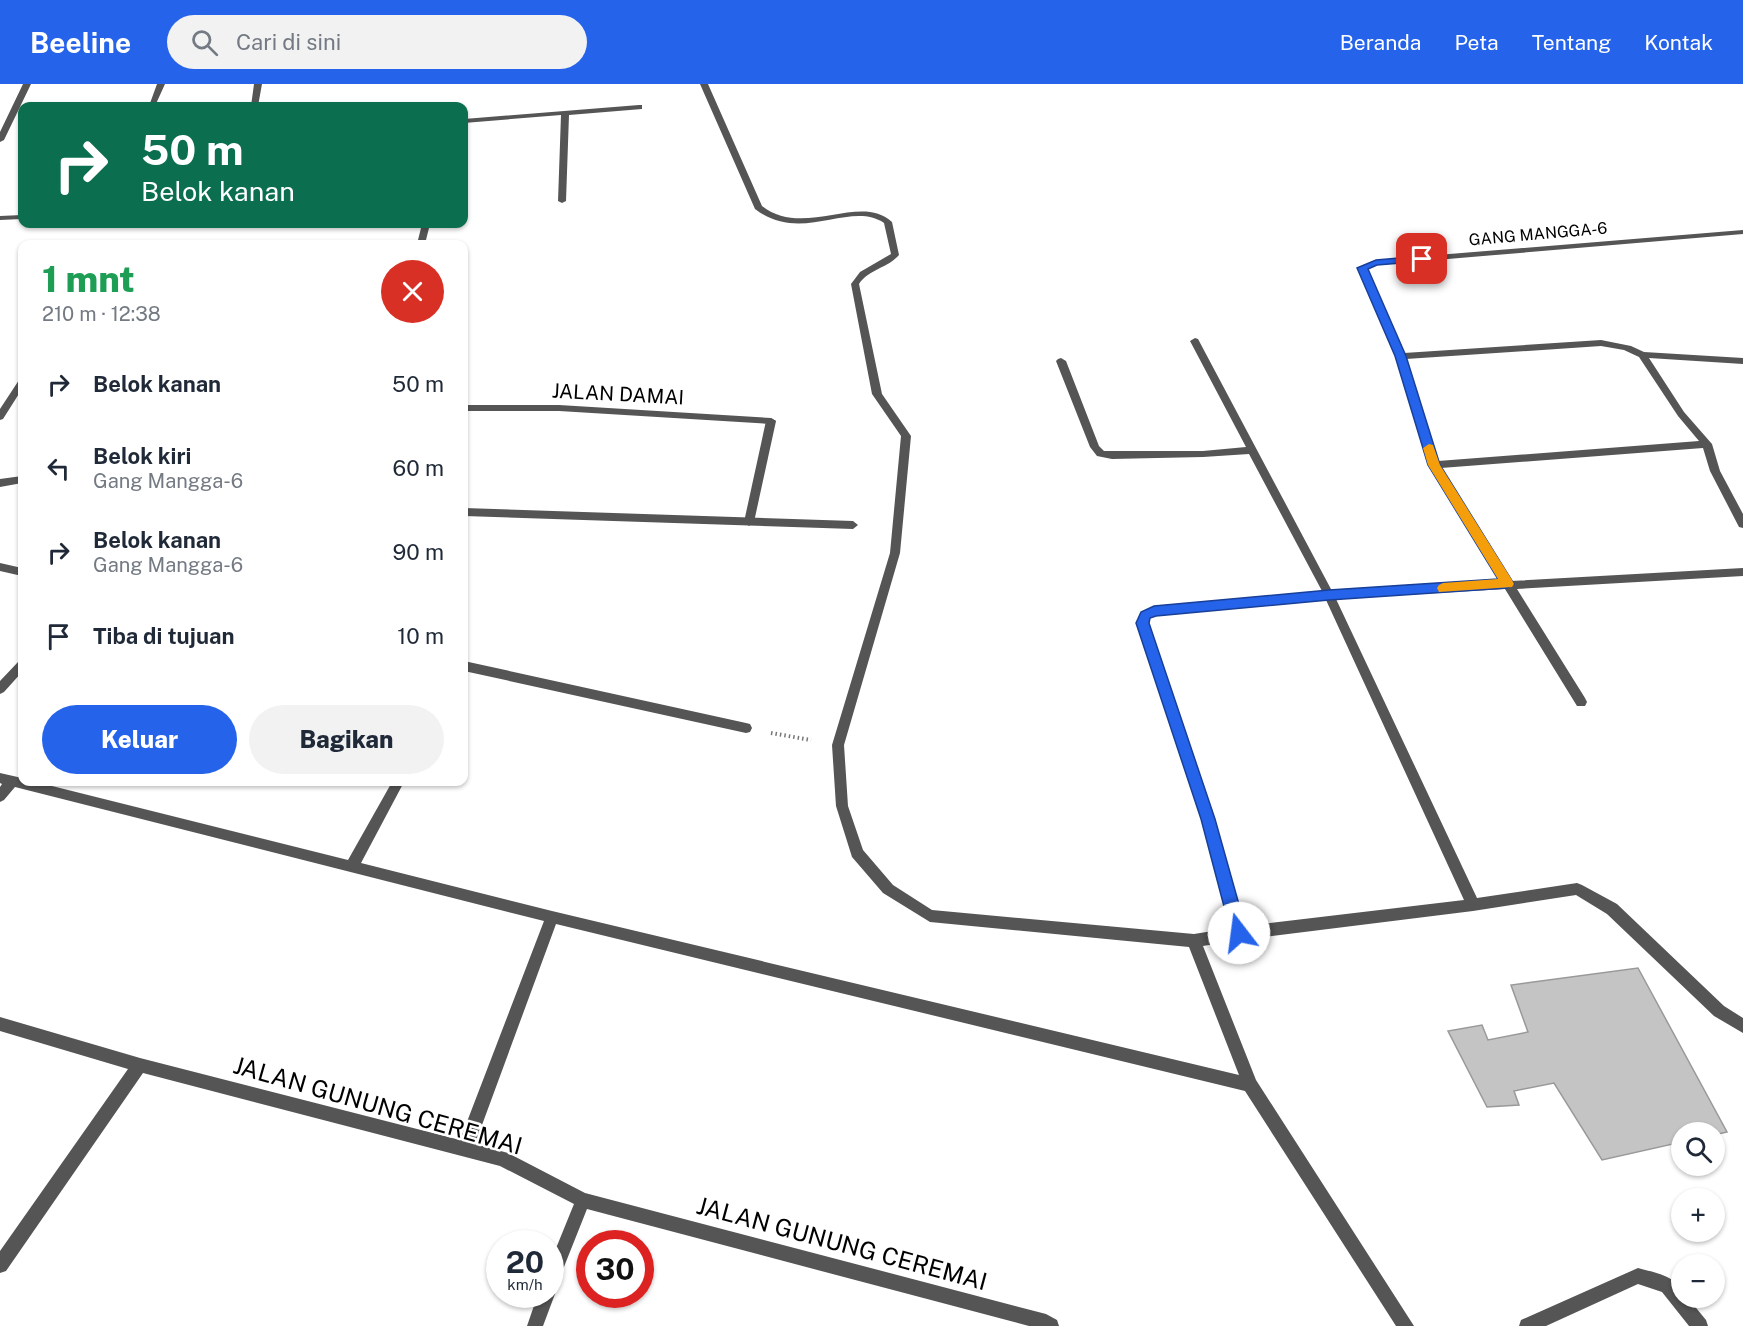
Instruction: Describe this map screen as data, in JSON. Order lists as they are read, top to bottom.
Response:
{
  "streets": {
    "street": ["GANG MANGGA-6", "JALAN DAMAI", "JALAN GUNUNG CEREMAI"]
  },
  "page": {
    "header": "Beeline",
    "search": "Cari di sini",
    "nav": [
      "Beranda",
      "Peta",
      "Tentang",
      "Kontak"
    ],
    "turn": ["50 m", "Belok kanan"],
    "heading": ["1 mnt", "210 m · 12:38"],
    "list": [
      {
        "name": "Belok kanan",
        "value": "50 m"
      },
      {
        "name": "Belok kiri",
        "note": "Gang Mangga-6",
        "value": "60 m"
      },
      {
        "name": "Belok kanan",
        "note": "Gang Mangga-6",
        "value": "90 m"
      },
      {
        "name": "Tiba di tujuan",
        "value": "10 m"
      }
    ],
    "buttons": ["Keluar", "Bagikan"],
    "map_buttons": ["+", "−"],
    "speed": "20 km/h",
    "limit": "30"
  }
}
